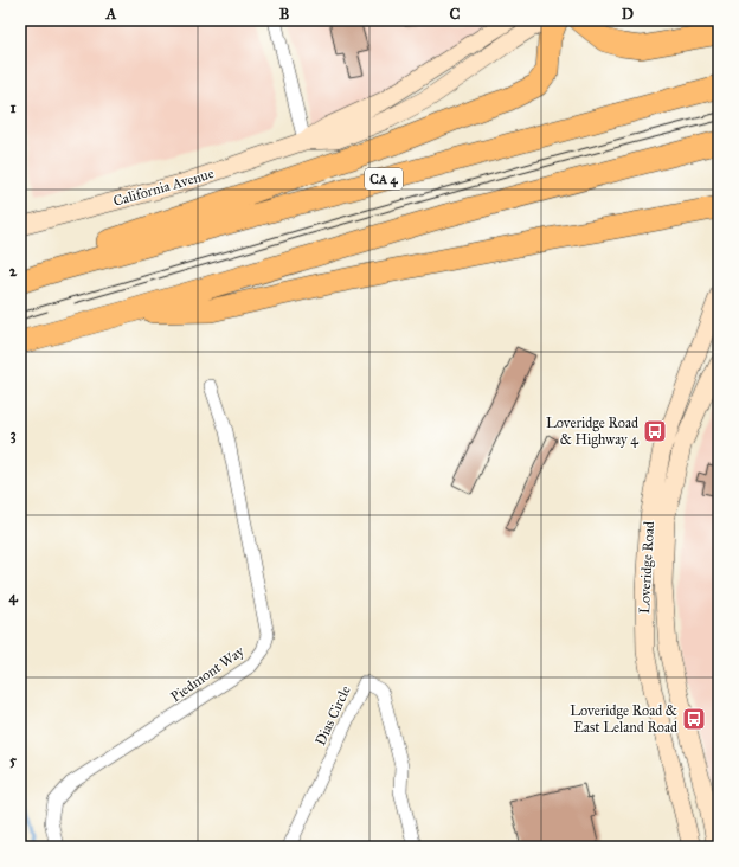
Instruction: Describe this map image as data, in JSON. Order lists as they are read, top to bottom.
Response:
{
  "streets": {
    "highway": ["CA 4"],
    "main road": ["California Avenue", "Loveridge Road"],
    "street": ["Piedmont Way", "Dias Circle"]
  },
  "places": {
    "bus stop": ["Loveridge Road & Highway 4", "Loveridge Road & East Leland Road"]
  },
  "grid": {
    "columns": [
      "A",
      "B",
      "C",
      "D"
    ],
    "rows": [
      "1",
      "2",
      "3",
      "4",
      "5"
    ]
  }
}
